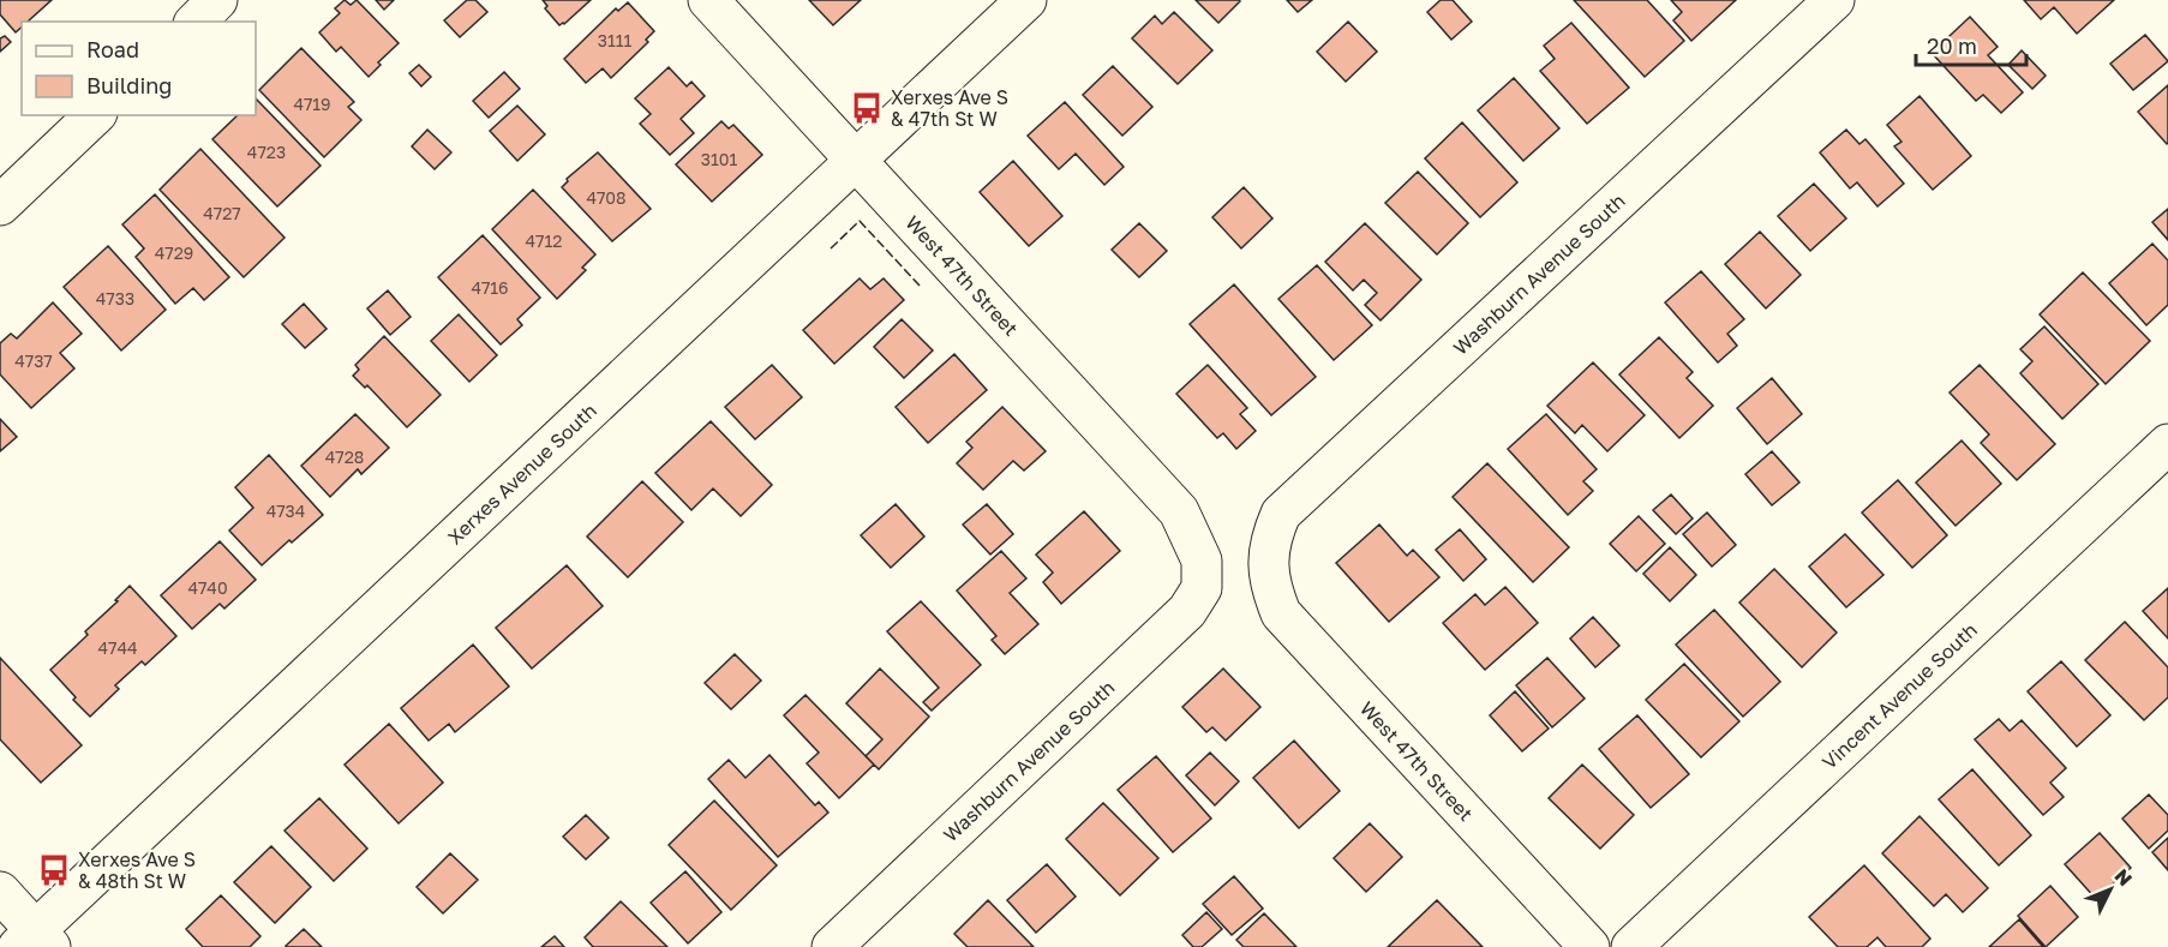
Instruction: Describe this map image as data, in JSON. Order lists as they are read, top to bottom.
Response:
{
  "streets": {
    "street": [
      "West 47th Street",
      "Washburn Avenue South",
      "Xerxes Avenue South",
      "Vincent Avenue South"
    ]
  },
  "crossings": [
    ["West 47th Street", "Washburn Avenue South"],
    ["West 47th Street", "Xerxes Avenue South"]
  ],
  "places": {
    "bus stop": ["Xerxes Ave S & 47th St W", "Xerxes Ave S & 48th St W"]
  },
  "house_numbers": [
    "3111",
    "4719",
    "4723",
    "3101",
    "4708",
    "4727",
    "4712",
    "4729",
    "4716",
    "4733",
    "4737",
    "4728",
    "4734",
    "4740",
    "4744"
  ],
  "legend": ["Road", "Building"],
  "scale_bar": "20 m",
  "north": "top right"
}
